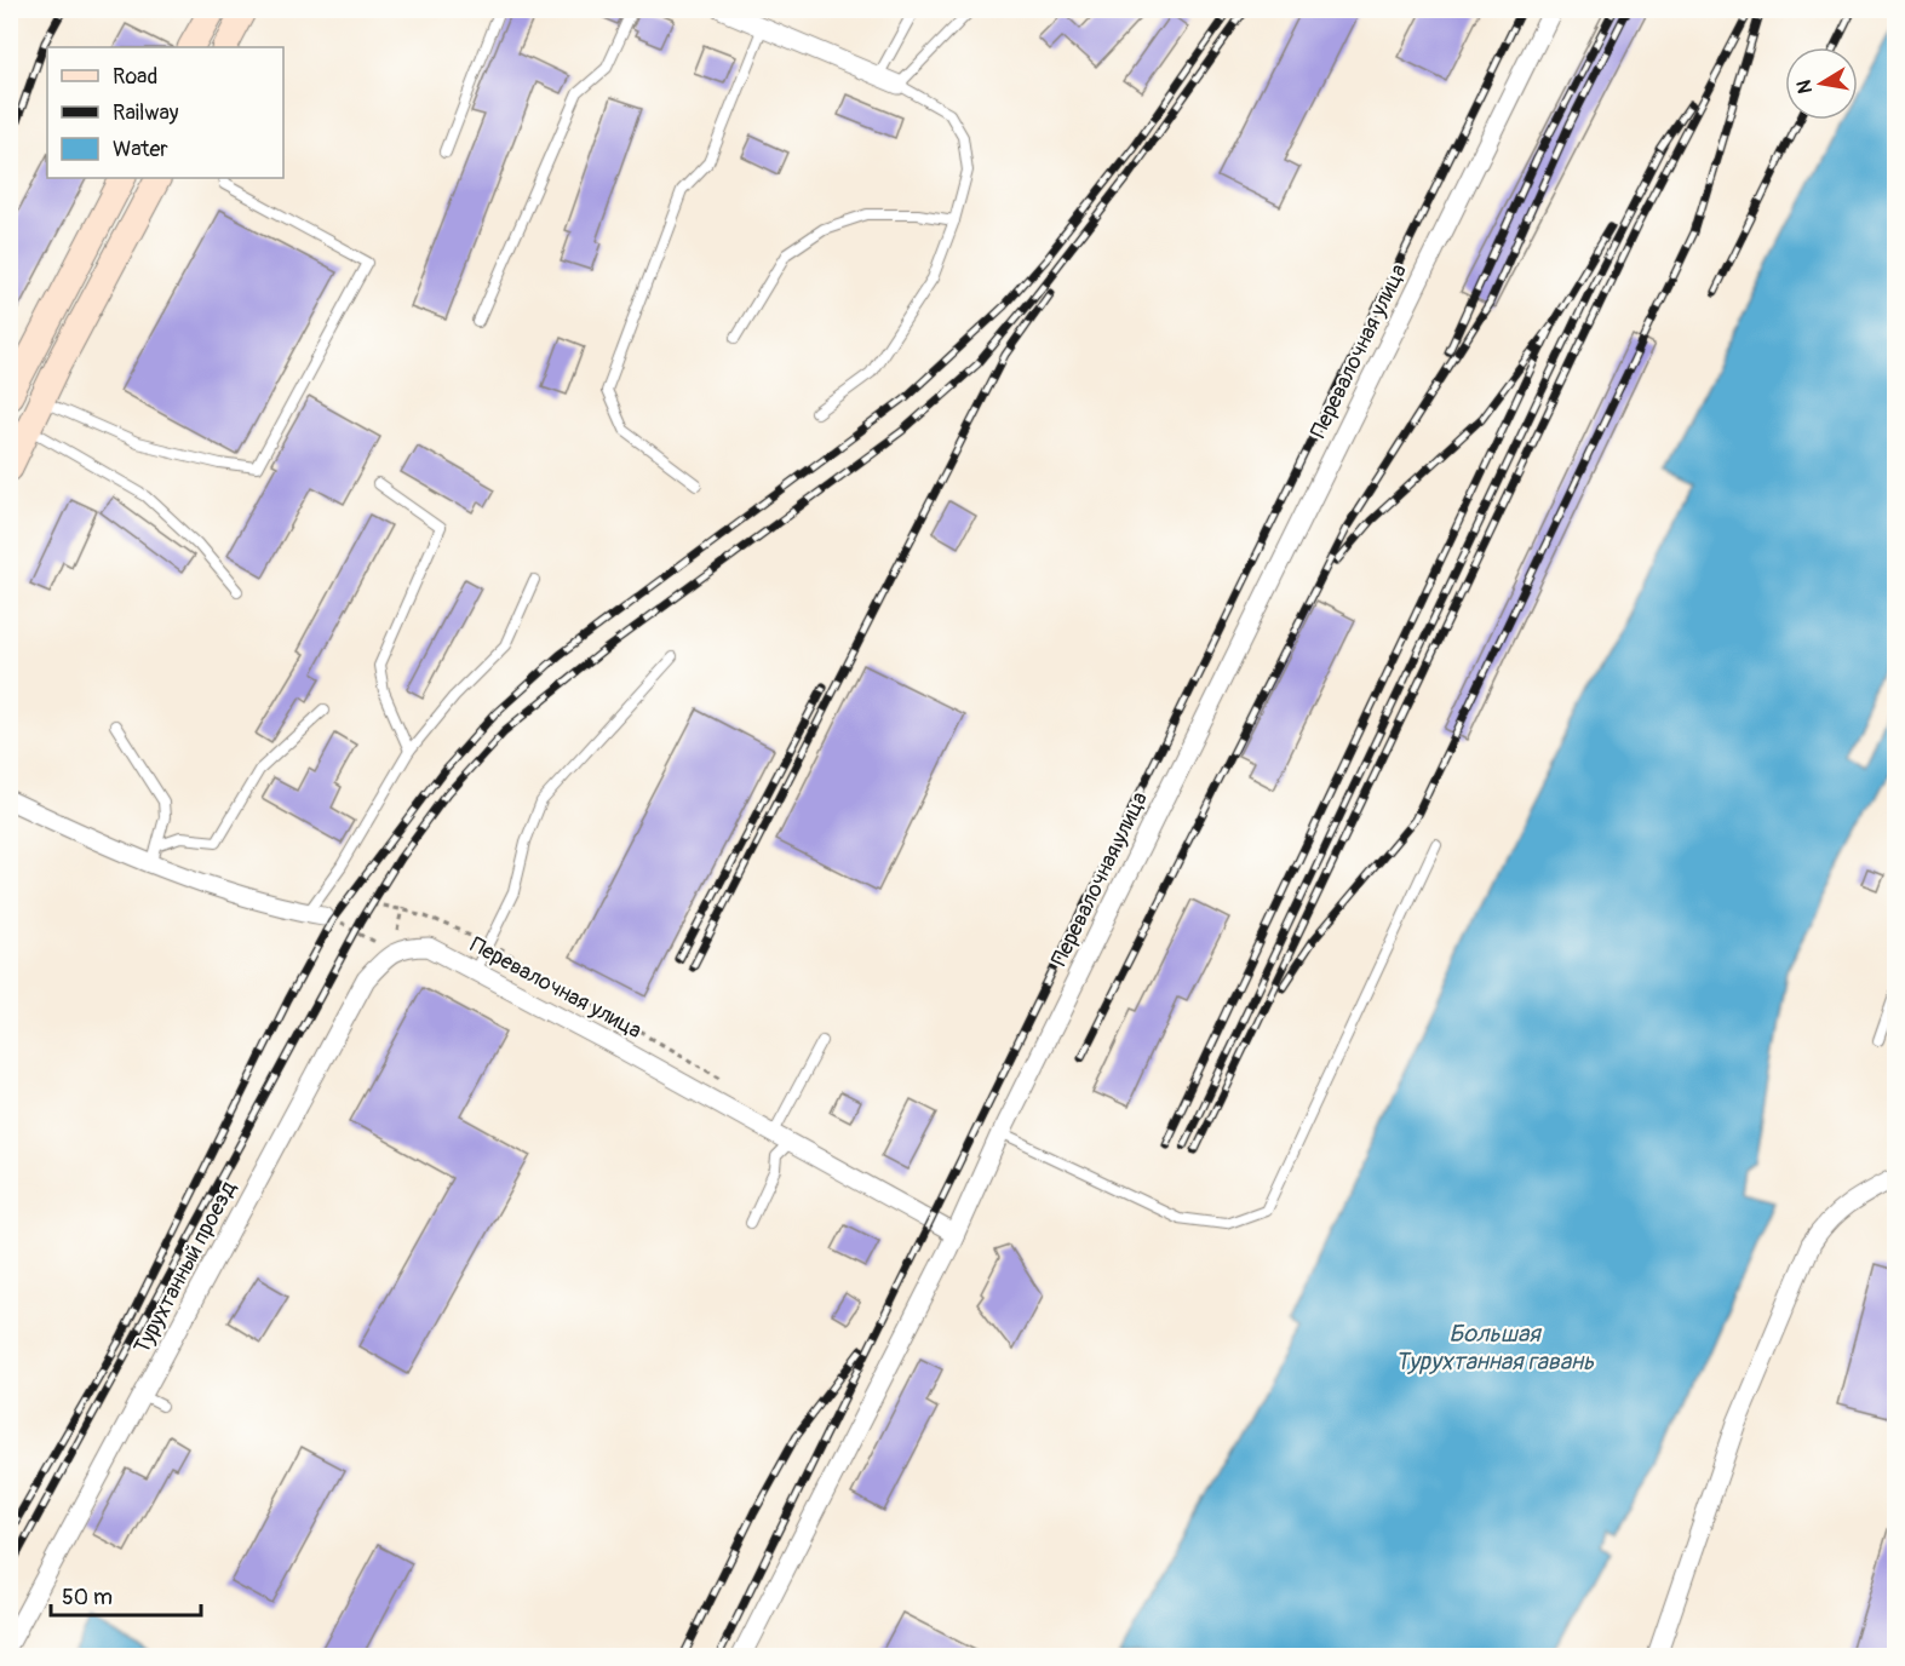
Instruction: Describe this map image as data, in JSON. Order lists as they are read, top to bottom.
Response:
{
  "streets": {
    "street": ["Перевалочная улица", "Турухтанный проезд"]
  },
  "crossings": [
    ["Перевалочная улица", "Турухтанный проезд"]
  ],
  "water": ["Большая Турухтанная гавань"],
  "legend": ["Road", "Railway", "Water"],
  "scale_bar": "50 m",
  "north": "left"
}
